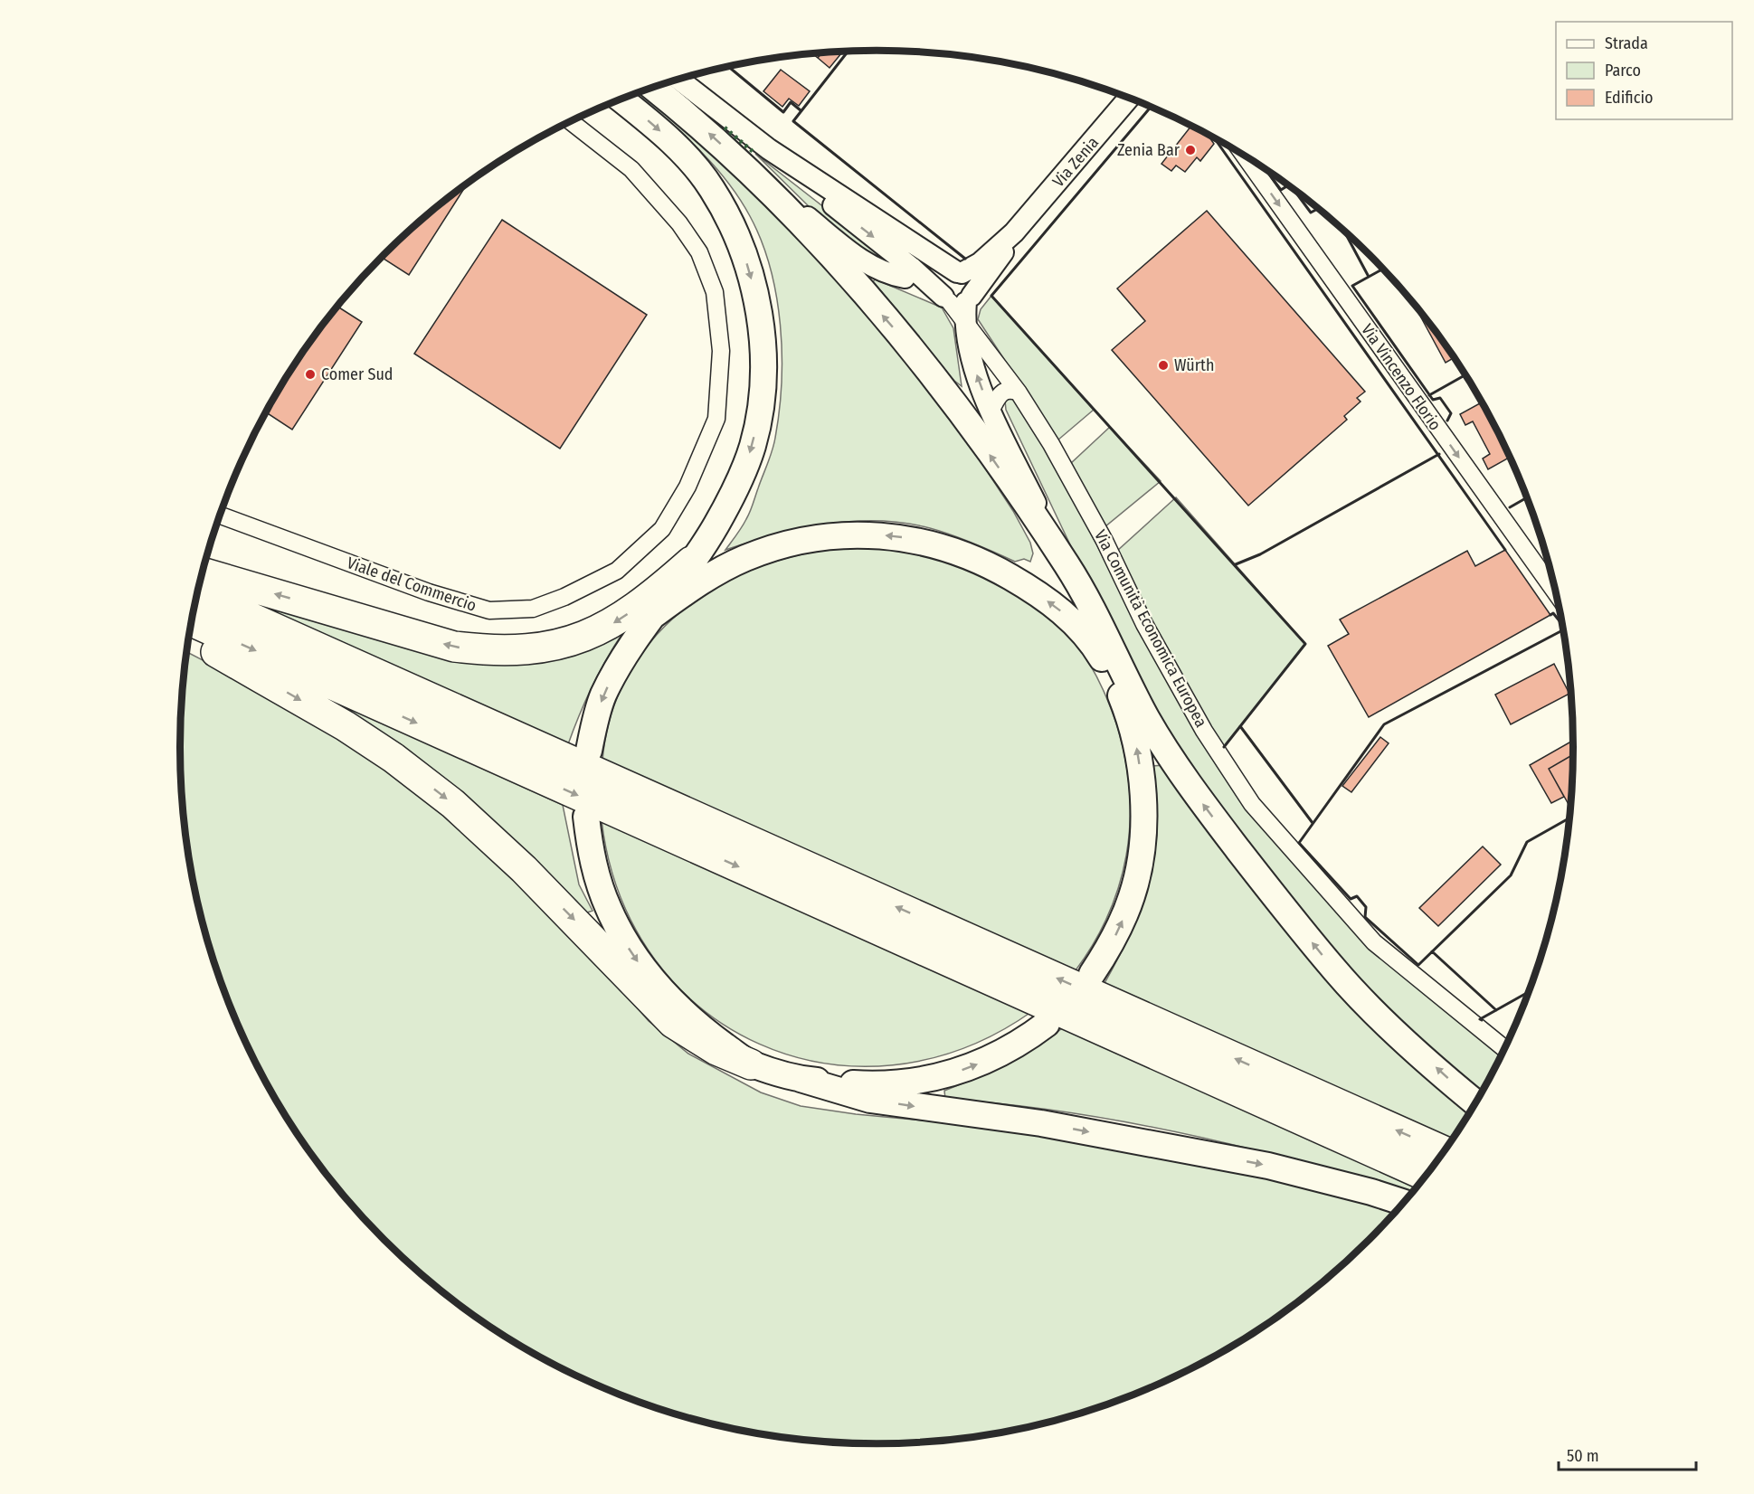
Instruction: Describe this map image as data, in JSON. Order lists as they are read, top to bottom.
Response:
{
  "streets": {
    "street": [
      "Via Zenia",
      "Via Vincenzo Florio",
      "Viale del Commercio",
      "Via Comunità Economica Europea"
    ]
  },
  "one_way": ["Via Vincenzo Florio"],
  "places": ["Zenia Bar", "Würth", "Comer Sud"],
  "legend": ["Strada", "Parco", "Edificio"],
  "scale_bar": "50 m"
}
